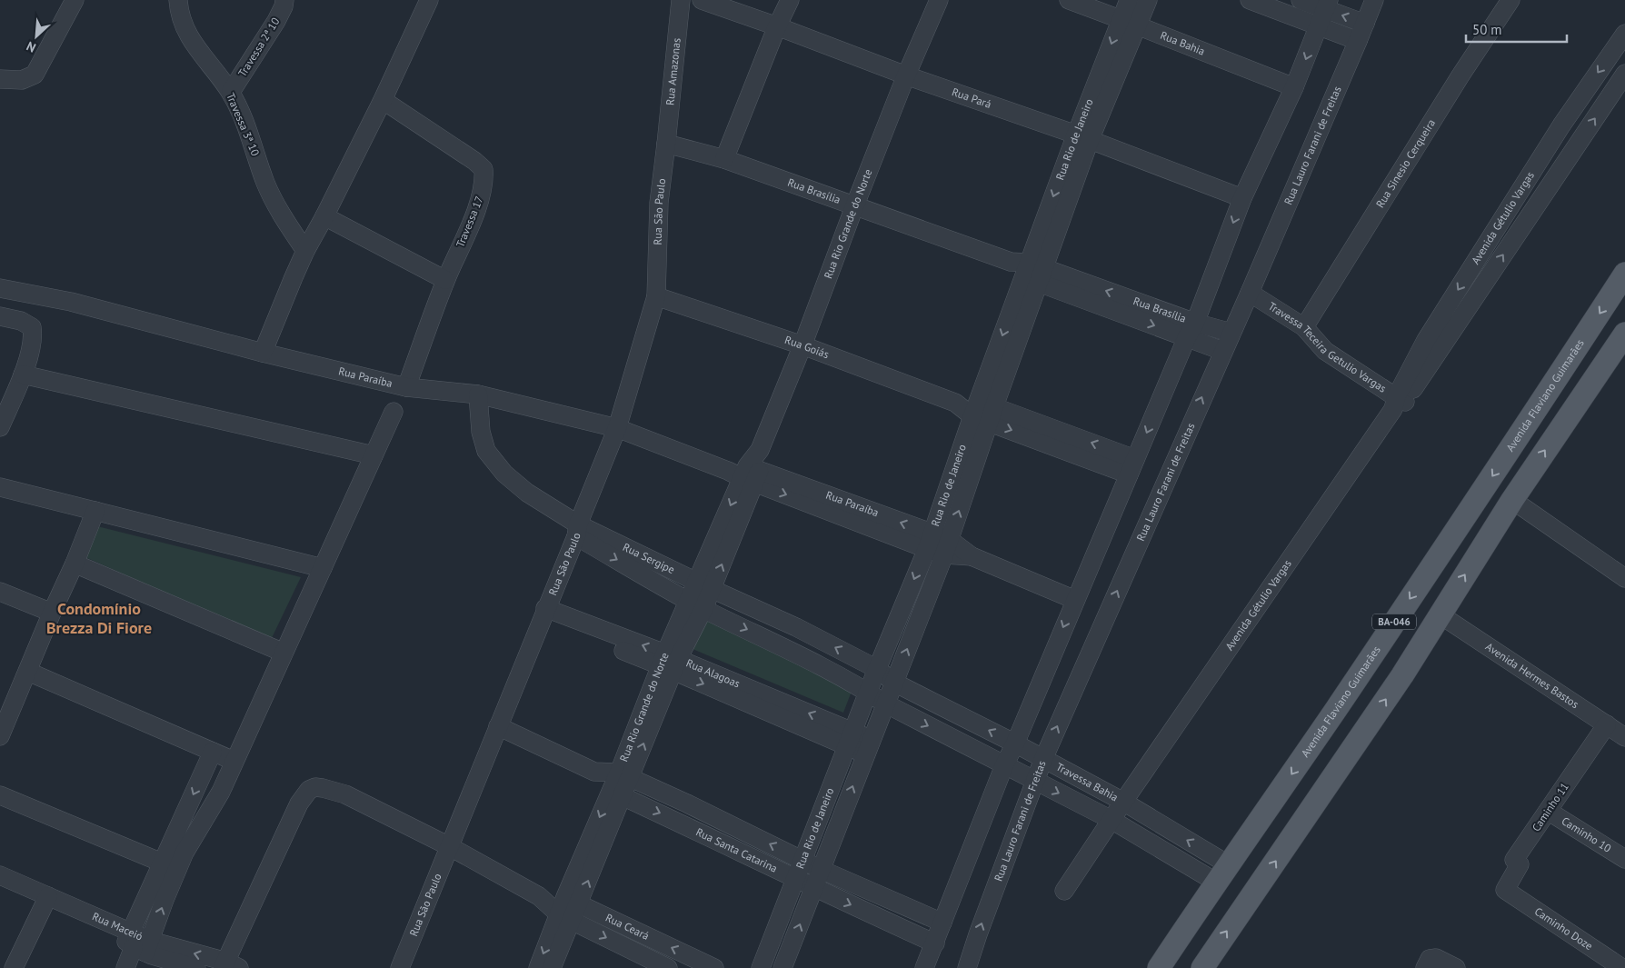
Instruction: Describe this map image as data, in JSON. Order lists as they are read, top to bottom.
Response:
{
  "streets": {
    "main road": ["Avenida Flaviano Guimarães", "BA-046"],
    "street": [
      "Rua Bahia",
      "Travessa 2ª 10",
      "Rua Amazonas",
      "Rua Pará",
      "Travessa 3ª 10",
      "Rua Rio de Janeiro",
      "Rua Lauro Farani de Freitas",
      "Rua Sinesio Cerqueira",
      "Rua Brasília",
      "Rua São Paulo",
      "Avenida Gétulio Vargas",
      "Travessa 17",
      "Rua Rio Grande do Norte",
      "Rua Goiás",
      "Travessa Teceira Getulio Vargas",
      "Rua Paraíba",
      "Rua Sergipe",
      "Rua Alagoas",
      "Avenida Hermes Bastos",
      "Travessa Bahia",
      "Caminho 11",
      "Caminho 10",
      "Rua Santa Catarina",
      "Rua Maceió",
      "Rua Ceará",
      "Caminho Doze"
    ]
  },
  "crossings": [
    ["Rua Bahia", "Rua Rio de Janeiro"],
    ["Travessa 2ª 10", "Travessa 3ª 10"],
    ["Rua Amazonas", "Rua Brasília"],
    ["Rua Amazonas", "Rua São Paulo"],
    ["Rua Pará", "Rua Rio de Janeiro"],
    ["Rua Pará", "Rua Rio Grande do Norte"],
    ["Rua Rio de Janeiro", "Rua Brasília"],
    ["Rua Rio de Janeiro", "Rua Goiás"],
    ["Rua Rio de Janeiro", "Rua Paraíba"],
    ["Rua Rio de Janeiro", "Rua Sergipe"],
    ["Rua Rio de Janeiro", "Rua Alagoas"],
    ["Rua Rio de Janeiro", "Travessa Bahia"],
    ["Rua Rio de Janeiro", "Rua Santa Catarina"],
    ["Rua Lauro Farani de Freitas", "Rua Brasília"],
    ["Rua Lauro Farani de Freitas", "Travessa Teceira Getulio Vargas"],
    ["Rua Lauro Farani de Freitas", "Travessa Bahia"],
    ["Rua Sinesio Cerqueira", "Travessa Teceira Getulio Vargas"],
    ["Rua Brasília", "Rua São Paulo"],
    ["Rua Brasília", "Rua Rio Grande do Norte"],
    ["Rua São Paulo", "Rua Goiás"],
    ["Rua São Paulo", "Rua Paraíba"],
    ["Rua São Paulo", "Rua Sergipe"],
    ["Rua São Paulo", "Rua Alagoas"],
    ["Rua São Paulo", "Rua Santa Catarina"],
    ["Rua São Paulo", "Rua Ceará"],
    ["Avenida Gétulio Vargas", "Travessa Teceira Getulio Vargas"],
    ["Avenida Gétulio Vargas", "Travessa Bahia"],
    ["Travessa 17", "Rua Paraíba"],
    ["Rua Rio Grande do Norte", "Rua Goiás"],
    ["Rua Rio Grande do Norte", "Rua Paraíba"],
    ["Rua Rio Grande do Norte", "Rua Sergipe"],
    ["Rua Rio Grande do Norte", "Rua Alagoas"],
    ["Rua Rio Grande do Norte", "Rua Santa Catarina"],
    ["Rua Rio Grande do Norte", "Rua Ceará"],
    ["Rua Paraíba", "Rua Sergipe"],
    ["Avenida Flaviano Guimarães", "Travessa Bahia"],
    ["Rua Sergipe", "Travessa Bahia"],
    ["BA-046", "Avenida Hermes Bastos"],
    ["Avenida Hermes Bastos", "Caminho 11"],
    ["Caminho 11", "Caminho 10"],
    ["Caminho 11", "Caminho Doze"],
    ["Rua Maceió", "Rua Ceará"]
  ],
  "districts": ["Condomínio Brezza Di Fiore"],
  "scale_bar": "50 m",
  "north": "bottom left"
}
